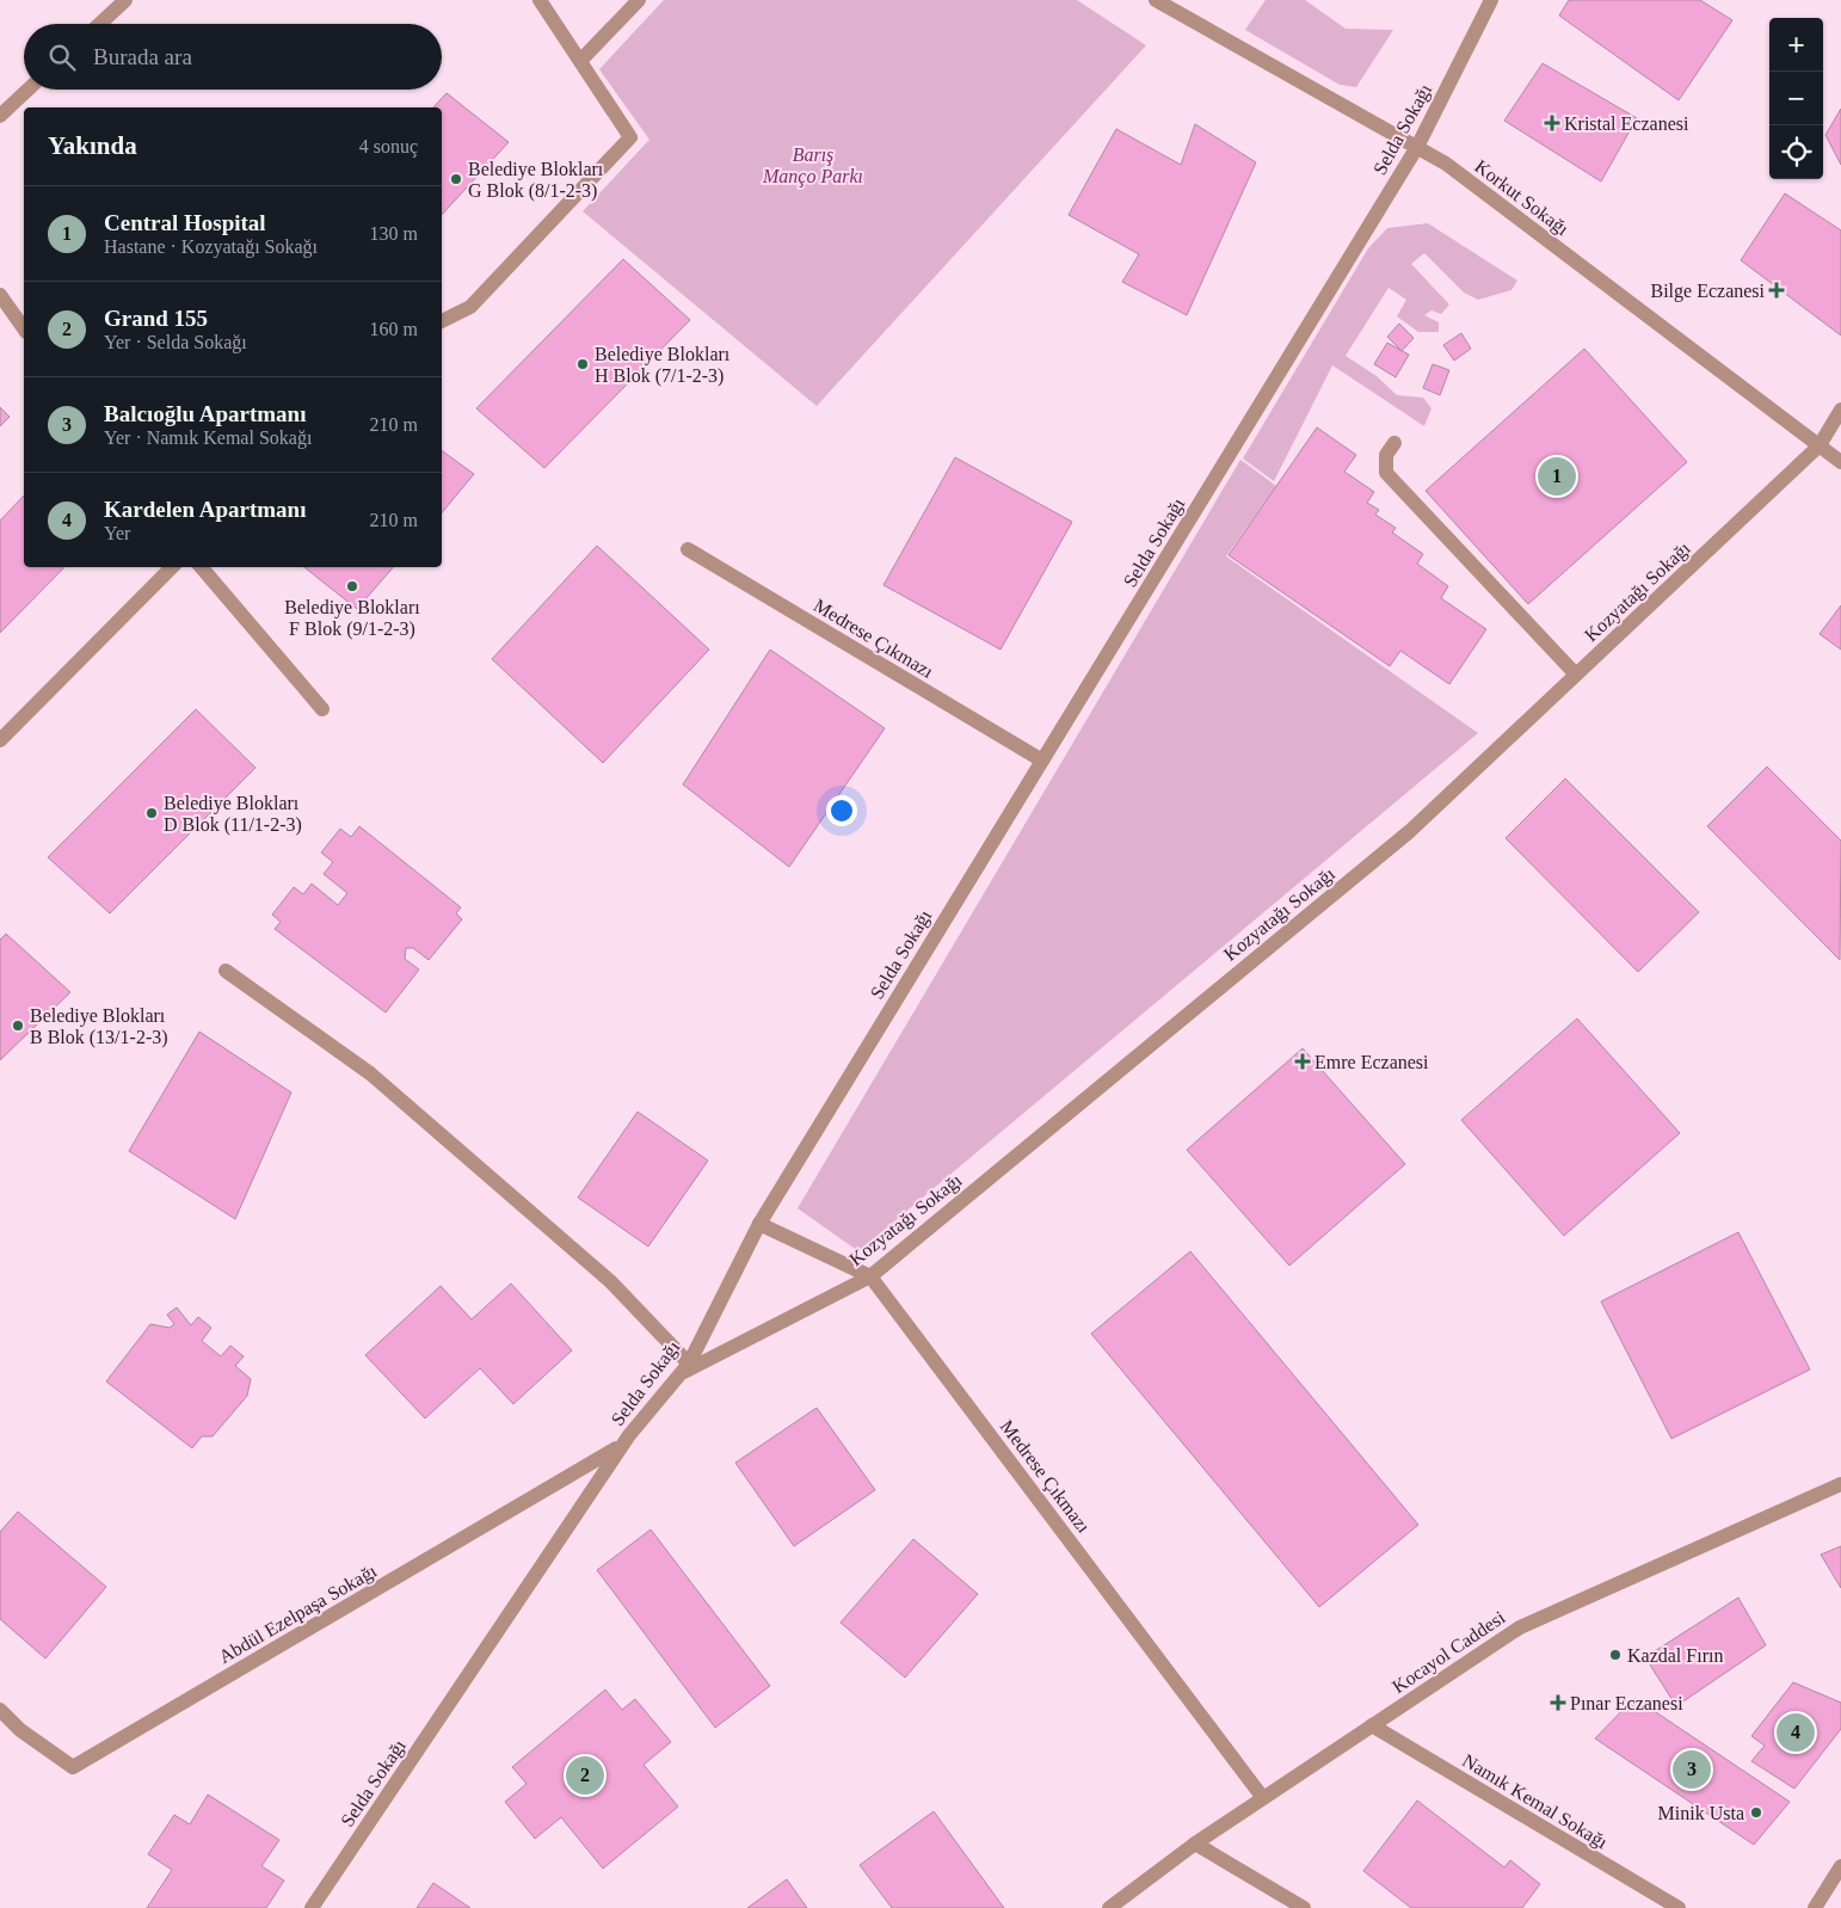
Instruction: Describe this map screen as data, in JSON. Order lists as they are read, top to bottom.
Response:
{
  "streets": {
    "street": [
      "Selda Sokağı",
      "Korkut Sokağı",
      "Kozyatağı Sokağı",
      "Medrese Çıkmazı",
      "Abdül Ezelpaşa Sokağı",
      "Kocayol Caddesi",
      "Namık Kemal Sokağı"
    ]
  },
  "crossings": [
    ["Selda Sokağı", "Korkut Sokağı"],
    ["Selda Sokağı", "Kozyatağı Sokağı"],
    ["Selda Sokağı", "Medrese Çıkmazı"],
    ["Selda Sokağı", "Abdül Ezelpaşa Sokağı"],
    ["Korkut Sokağı", "Kozyatağı Sokağı"],
    ["Kozyatağı Sokağı", "Medrese Çıkmazı"],
    ["Medrese Çıkmazı", "Kocayol Caddesi"],
    ["Kocayol Caddesi", "Namık Kemal Sokağı"]
  ],
  "parks": ["Barış Manço Parkı"],
  "places": {
    "health": [
      "Kristal Eczanesi",
      "Bilge Eczanesi",
      "Emre Eczanesi",
      "Pınar Eczanesi"
    ],
    "other": [
      "Belediye Blokları G Blok (8/1-2-3)",
      "Belediye Blokları H Blok (7/1-2-3)",
      "Belediye Blokları F Blok (9/1-2-3)",
      "Belediye Blokları D Blok (11/1-2-3)",
      "Belediye Blokları B Blok (13/1-2-3)",
      "Kazdal Fırın",
      "Minik Usta"
    ]
  },
  "page": {
    "map_buttons": ["+", "−"],
    "search": "Burada ara",
    "heading": ["Yakında", "4 sonuç"],
    "list": [
      {
        "mark": "1",
        "name": "Central Hospital",
        "note": "Hastane · Kozyatağı Sokağı",
        "value": "130 m"
      },
      {
        "mark": "2",
        "name": "Grand 155",
        "note": "Yer · Selda Sokağı",
        "value": "160 m"
      },
      {
        "mark": "3",
        "name": "Balcıoğlu Apartmanı",
        "note": "Yer · Namık Kemal Sokağı",
        "value": "210 m"
      },
      {
        "mark": "4",
        "name": "Kardelen Apartmanı",
        "note": "Yer",
        "value": "210 m"
      }
    ],
    "pins": [
      "1",
      "4",
      "3",
      "2"
    ]
  }
}
